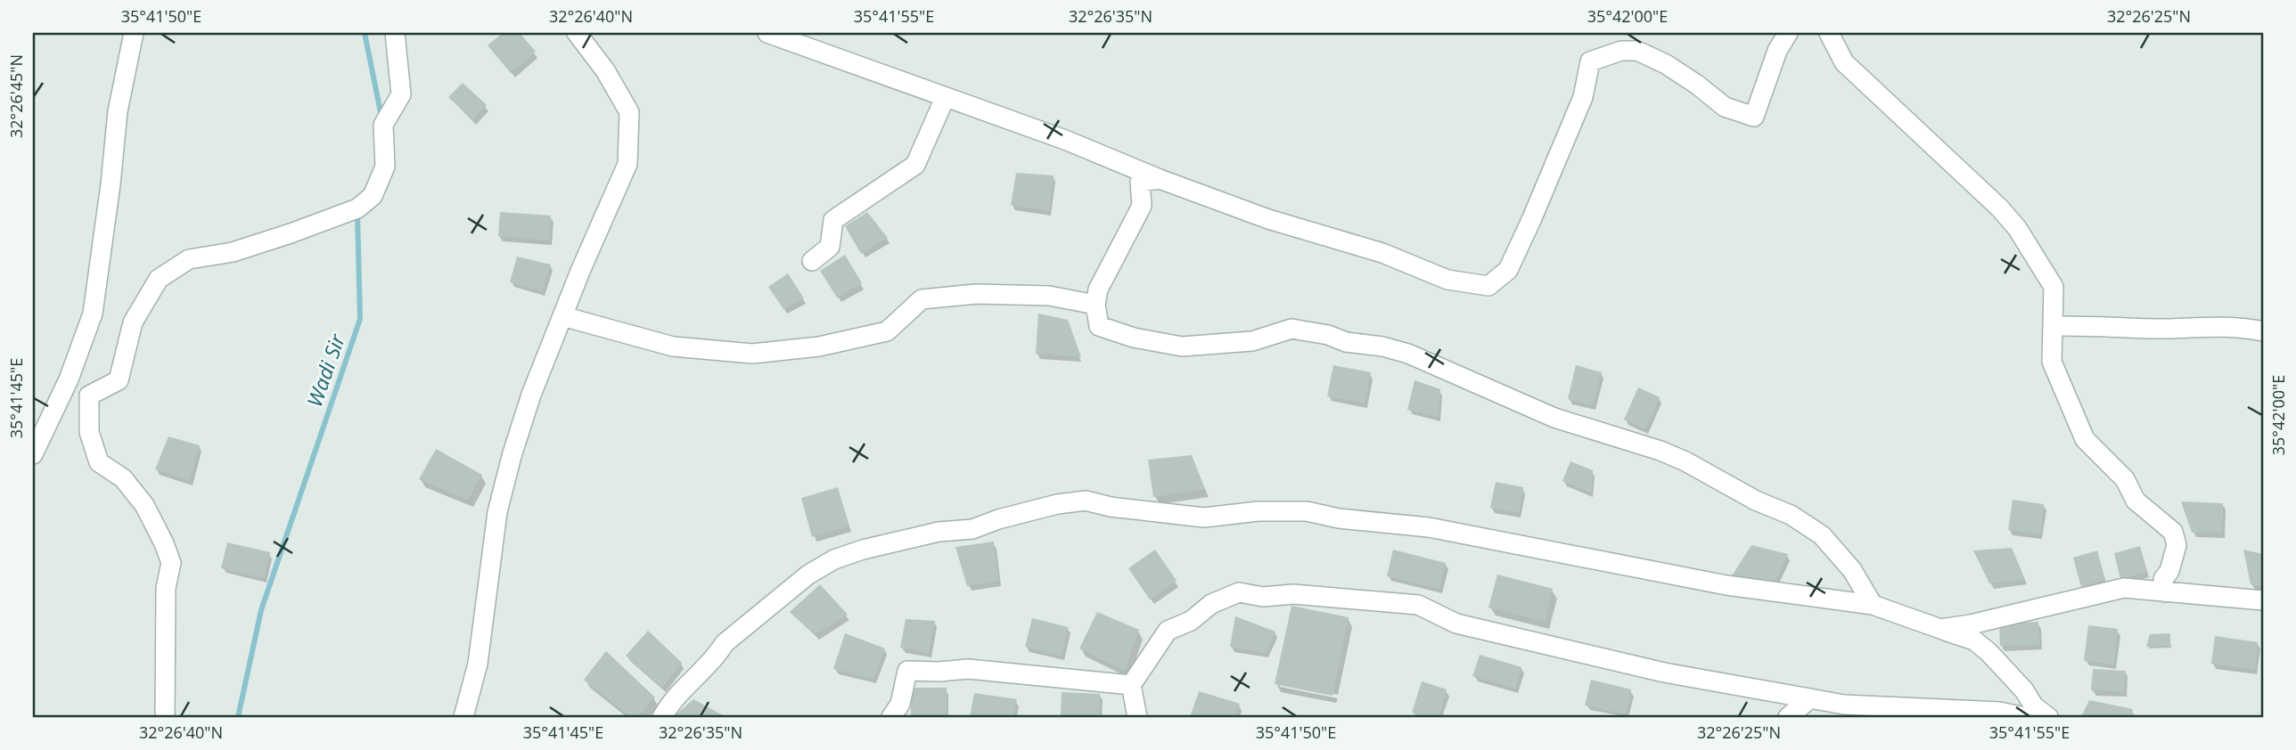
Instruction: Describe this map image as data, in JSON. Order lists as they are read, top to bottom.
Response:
{
  "water": ["Wadi Sir"],
  "coordinates": [
    "35°41'50\"E",
    "32°26'40\"N",
    "35°41'55\"E",
    "32°26'35\"N",
    "35°42'00\"E",
    "32°26'25\"N",
    "32°26'45\"N",
    "35°41'45\"E"
  ]
}
